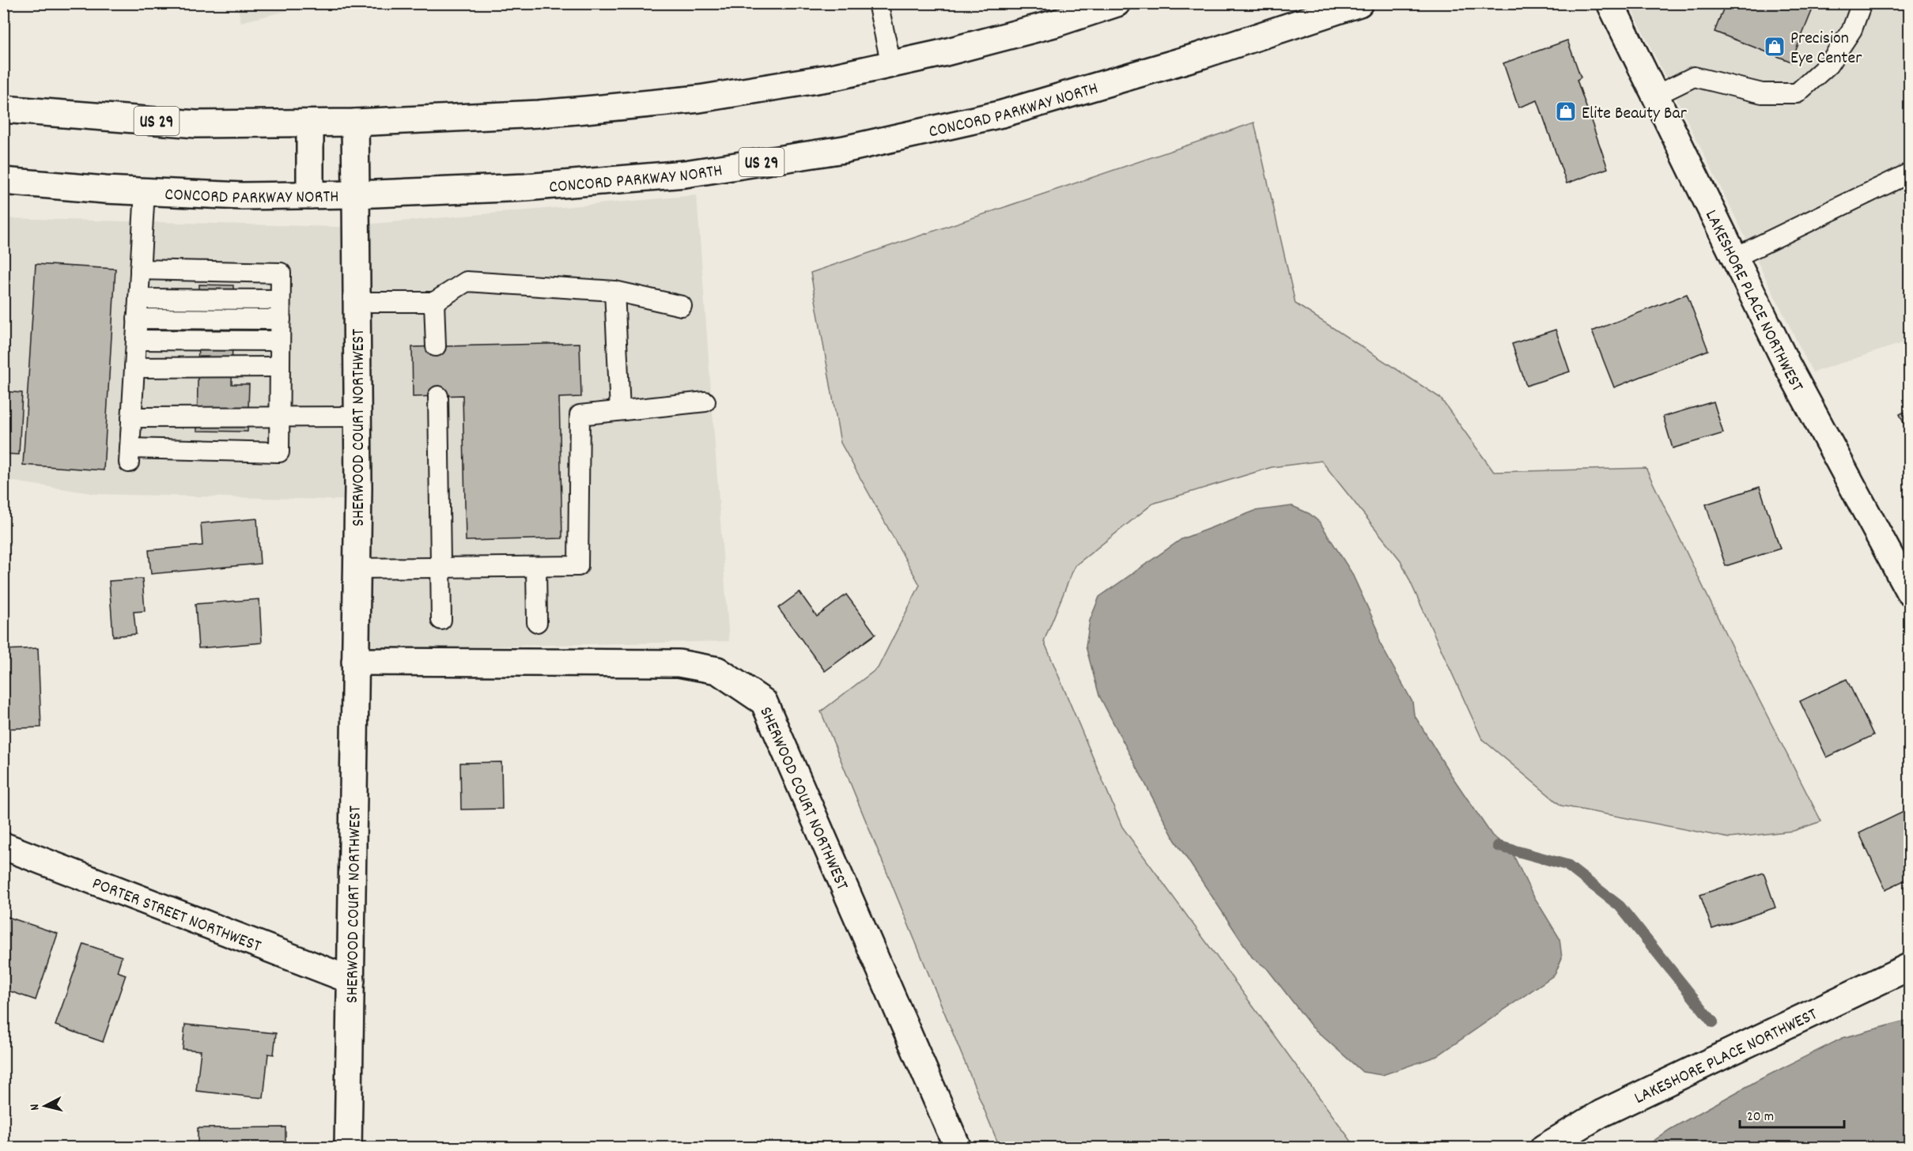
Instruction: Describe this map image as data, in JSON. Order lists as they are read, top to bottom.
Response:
{
  "streets": {
    "main road": [
      "CONCORD PARKWAY NORTH",
      "US 29",
      "LAKESHORE PLACE NORTHWEST",
      "SHERWOOD COURT NORTHWEST",
      "PORTER STREET NORTHWEST"
    ]
  },
  "crossings": [
    ["CONCORD PARKWAY NORTH", "SHERWOOD COURT NORTHWEST"],
    ["US 29", "SHERWOOD COURT NORTHWEST"],
    ["SHERWOOD COURT NORTHWEST", "PORTER STREET NORTHWEST"]
  ],
  "places": {
    "shop": ["Precision Eye Center", "Elite Beauty Bar"]
  },
  "scale_bar": "20 m",
  "north": "left"
}
